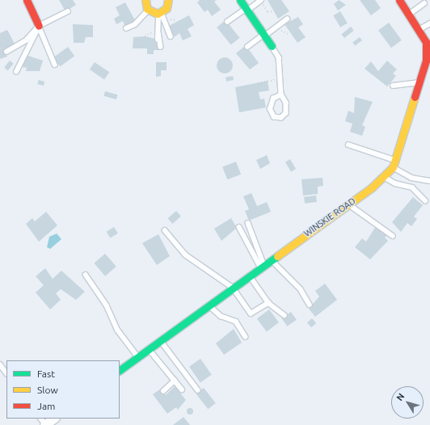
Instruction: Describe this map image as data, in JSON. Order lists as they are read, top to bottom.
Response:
{
  "streets": {
    "street": ["WINSKIE ROAD"]
  },
  "legend": ["Fast", "Slow", "Jam"],
  "north": "top left"
}
